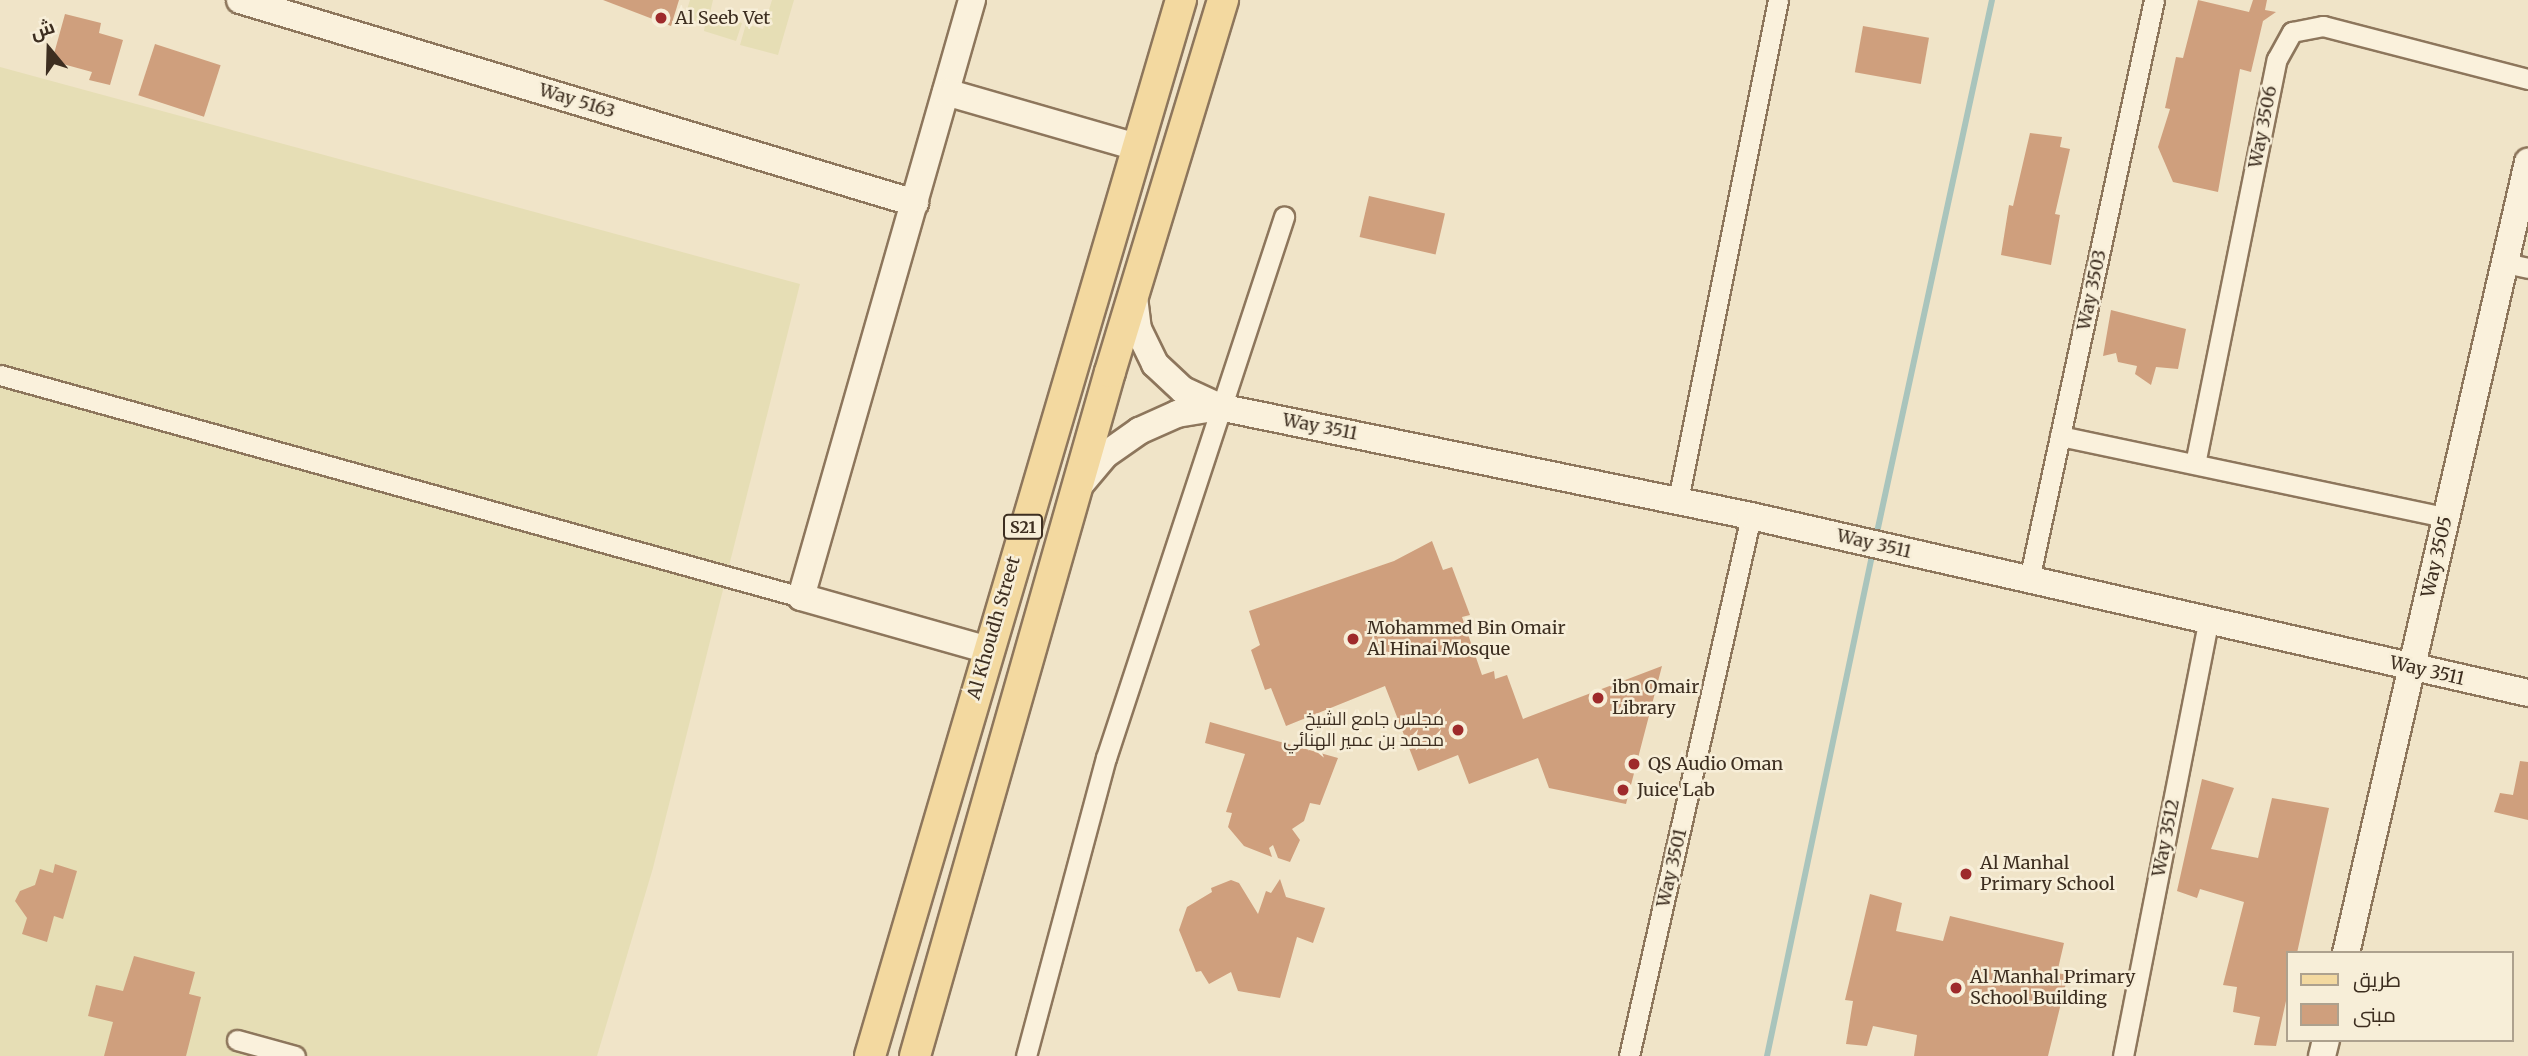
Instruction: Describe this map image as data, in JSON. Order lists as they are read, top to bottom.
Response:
{
  "streets": {
    "main road": ["S21", "Al Khoudh Street"],
    "street": [
      "Way 5163",
      "Way 3506",
      "Way 3503",
      "Way 3511",
      "Way 3505",
      "Way 3512",
      "Way 3501"
    ]
  },
  "crossings": [
    ["Way 3503", "Way 3511"],
    ["Way 3511", "Way 3505"],
    ["Way 3511", "Way 3512"],
    ["Way 3511", "Way 3501"]
  ],
  "places": [
    "Al Seeb Vet",
    "Mohammed Bin Omair Al Hinai Mosque",
    "ibn Omair Library",
    "مجلس جامع الشيخ محمد بن عمير الهنائي",
    "QS Audio Oman",
    "Juice Lab",
    "Al Manhal Primary School",
    "Al Manhal Primary School Building"
  ],
  "legend": ["طريق", "مبنى"],
  "north": "top"
}
